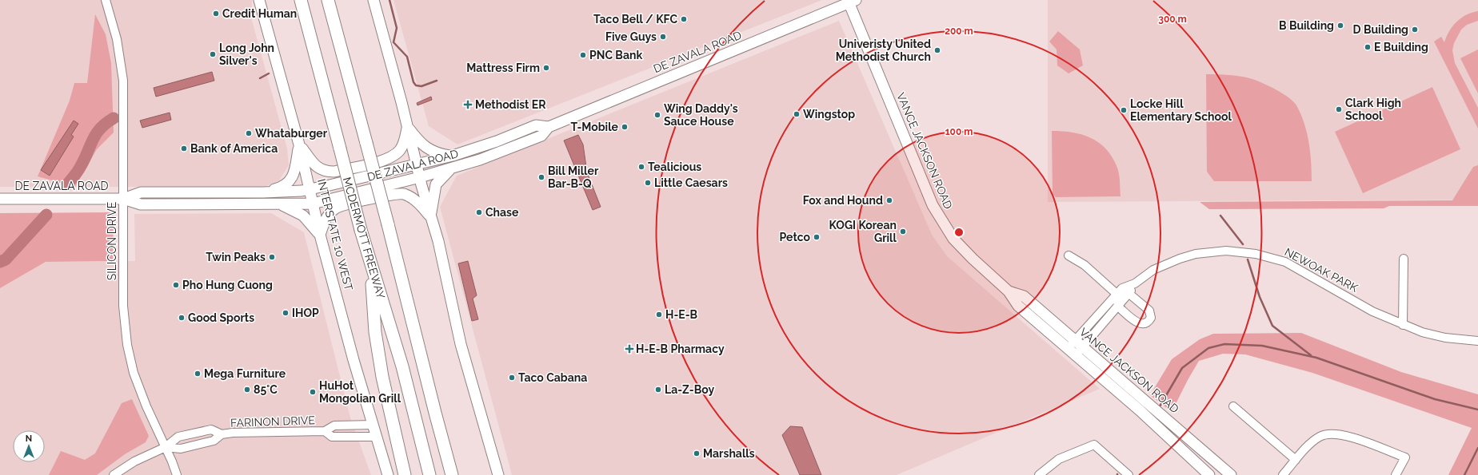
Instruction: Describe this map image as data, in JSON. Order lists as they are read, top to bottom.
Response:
{
  "streets": {
    "highway": ["MCDERMOTT FREEWAY"],
    "main road": ["DE ZAVALA ROAD", "VANCE JACKSON ROAD", "INTERSTATE 10 WEST"],
    "street": ["SILICON DRIVE", "NEWOAK PARK", "FARINON DRIVE"]
  },
  "crossings": [
    ["DE ZAVALA ROAD", "VANCE JACKSON ROAD"],
    ["DE ZAVALA ROAD", "INTERSTATE 10 WEST"],
    ["DE ZAVALA ROAD", "SILICON DRIVE"],
    ["VANCE JACKSON ROAD", "NEWOAK PARK"],
    ["INTERSTATE 10 WEST", "FARINON DRIVE"],
    ["SILICON DRIVE", "FARINON DRIVE"]
  ],
  "places": {
    "other": [
      "Credit Human",
      "Taco Bell / KFC",
      "B Building",
      "D Building",
      "Five Guys",
      "E Building",
      "Univeristy United Methodist Church",
      "Long John Silver's",
      "PNC Bank",
      "Mattress Firm",
      "Clark High School",
      "Locke Hill Elementary School",
      "Wingstop",
      "Wing Daddy's Sauce House",
      "T-Mobile",
      "Whataburger",
      "Bank of America",
      "Tealicious",
      "Bill Miller Bar-B-Q",
      "Little Caesars",
      "Fox and Hound",
      "Chase",
      "KOGI Korean Grill",
      "Petco",
      "Twin Peaks",
      "Pho Hung Cuong",
      "IHOP",
      "H-E-B",
      "Good Sports",
      "Mega Furniture",
      "Taco Cabana",
      "85°C",
      "La-Z-Boy",
      "HuHot Mongolian Grill",
      "Marshalls"
    ],
    "health": ["Methodist ER", "H-E-B Pharmacy"]
  },
  "north": "top",
  "rings": ["300 m", "200 m", "100 m"]
}
